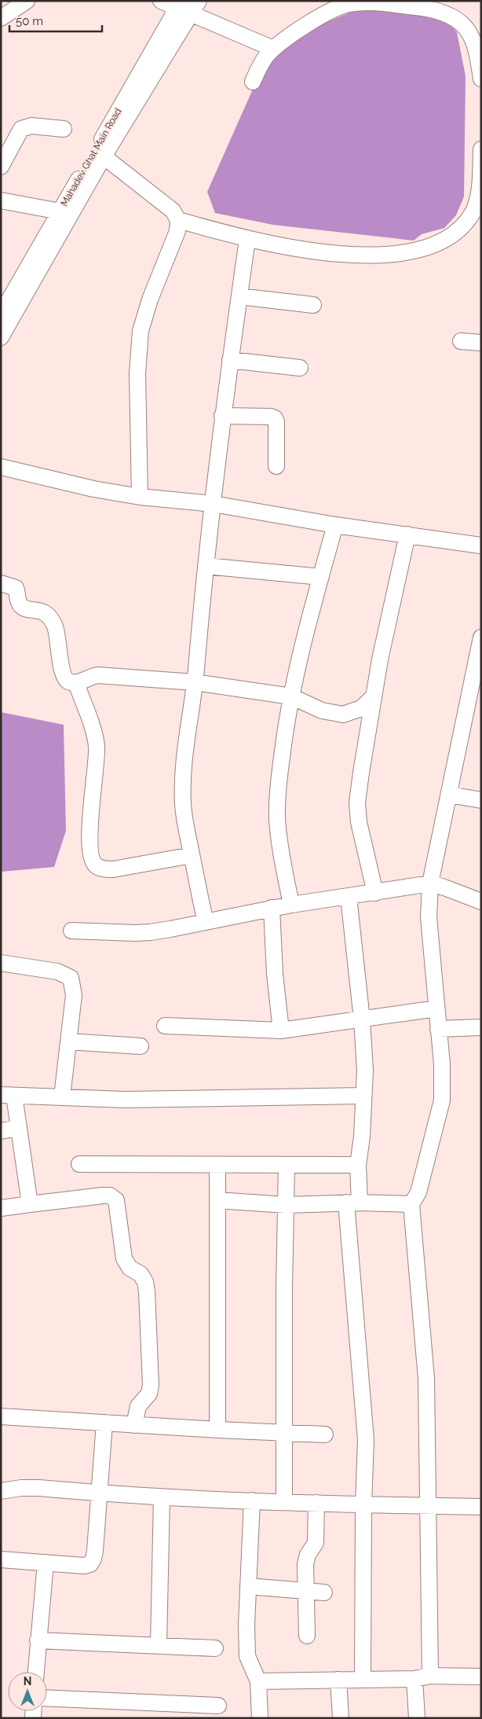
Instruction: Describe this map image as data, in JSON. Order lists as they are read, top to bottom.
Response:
{
  "streets": {
    "street": ["Mahadev Ghat Main Road"]
  },
  "scale_bar": "50 m",
  "north": "top"
}
